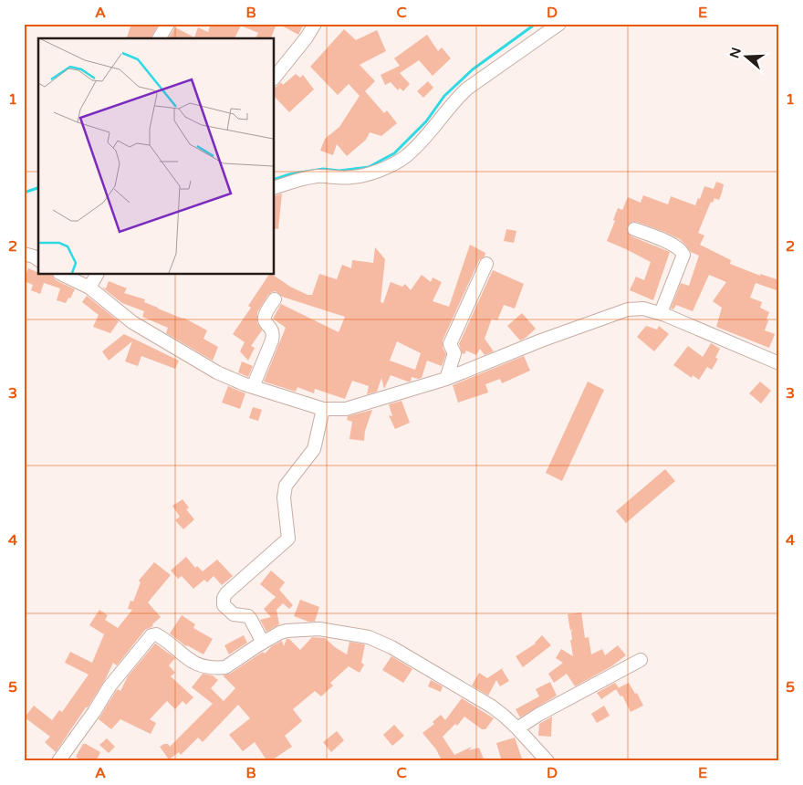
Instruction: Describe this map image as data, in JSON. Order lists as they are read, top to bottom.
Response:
{
  "north": "left",
  "grid": {
    "columns": [
      "A",
      "B",
      "C",
      "D",
      "E"
    ],
    "rows": [
      "1",
      "2",
      "3",
      "4",
      "5"
    ]
  }
}
